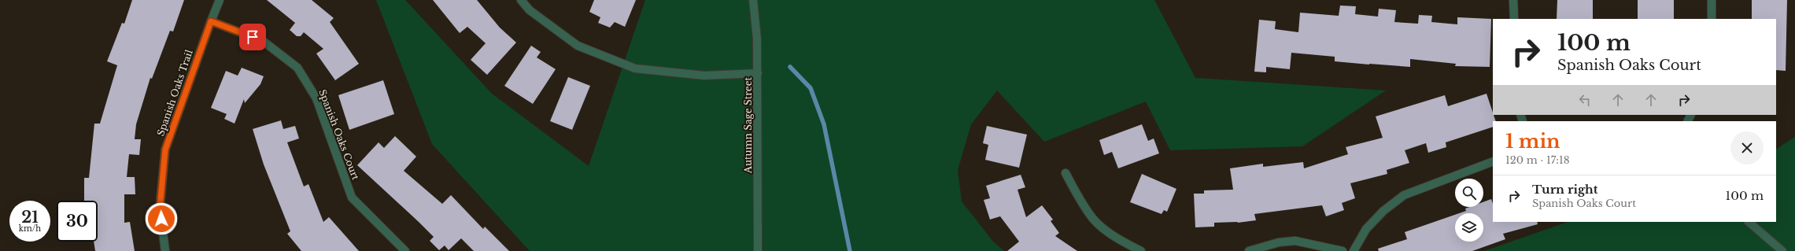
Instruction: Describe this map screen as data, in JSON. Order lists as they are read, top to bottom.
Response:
{
  "streets": {
    "street": ["Spanish Oaks Trail", "Autumn Sage Street", "Spanish Oaks Court"]
  },
  "crossings": [
    ["Spanish Oaks Trail", "Spanish Oaks Court"]
  ],
  "page": {
    "turn": ["100 m", "Spanish Oaks Court"],
    "heading": ["1 min", "120 m · 17:18"],
    "list": [
      {
        "name": "Turn right",
        "note": "Spanish Oaks Court",
        "value": "100 m"
      }
    ],
    "speed": "21 km/h",
    "limit": "30"
  }
}
